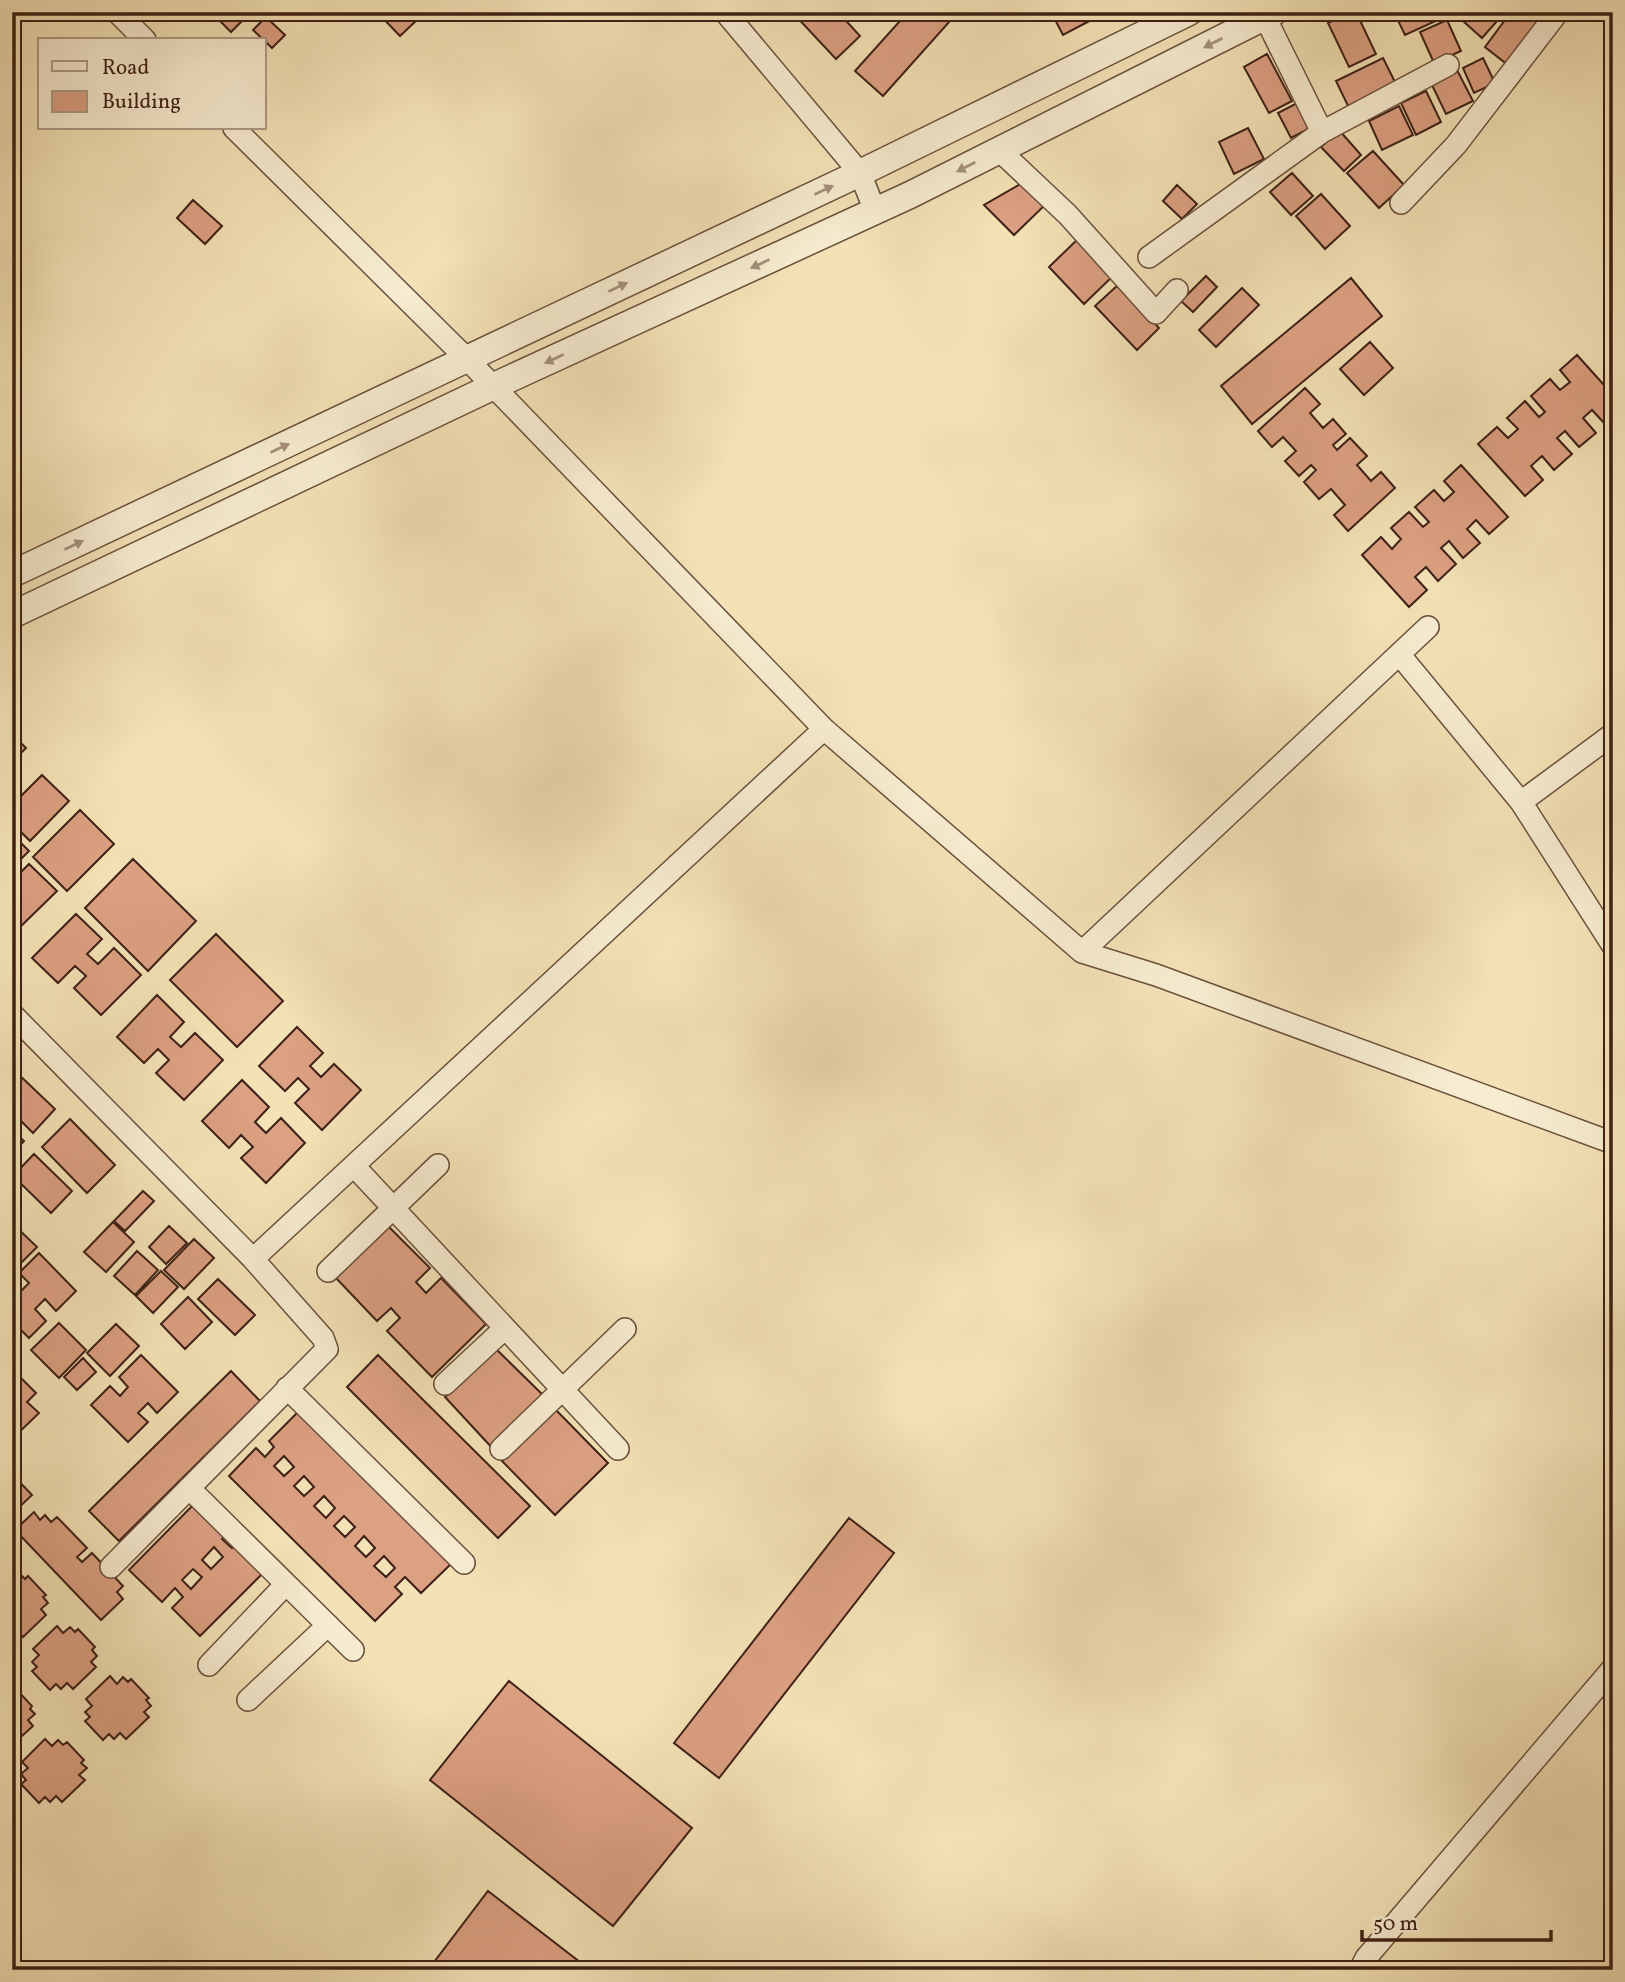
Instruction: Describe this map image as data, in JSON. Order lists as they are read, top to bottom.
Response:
{
  "legend": ["Road", "Building"],
  "scale_bar": "50 m"
}
